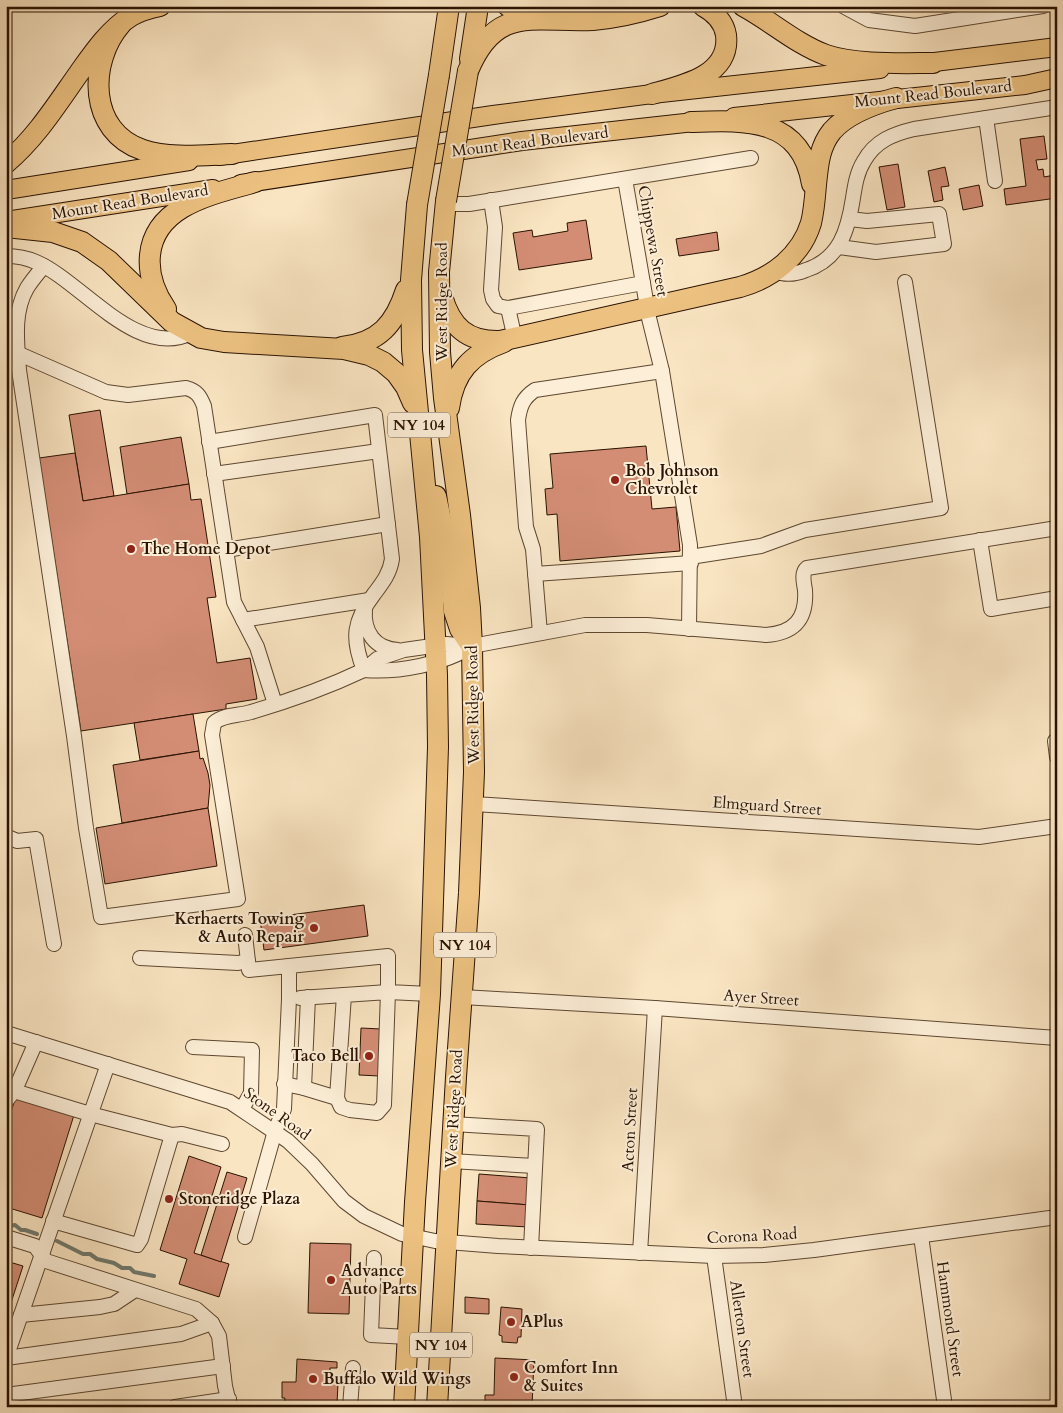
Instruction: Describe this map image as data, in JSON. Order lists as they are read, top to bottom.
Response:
{
  "streets": {
    "highway": ["West Ridge Road", "NY 104"],
    "main road": ["Mount Read Boulevard"],
    "street": [
      "Chippewa Street",
      "Elmguard Street",
      "Ayer Street",
      "Stone Road",
      "Acton Street",
      "Corona Road",
      "Hammond Street",
      "Allerton Street"
    ]
  },
  "crossings": [
    ["West Ridge Road", "Elmguard Street"],
    ["West Ridge Road", "Ayer Street"],
    ["West Ridge Road", "Stone Road"],
    ["West Ridge Road", "Corona Road"],
    ["Ayer Street", "Acton Street"],
    ["Stone Road", "Corona Road"],
    ["Acton Street", "Corona Road"],
    ["Corona Road", "Hammond Street"],
    ["Corona Road", "Allerton Street"]
  ],
  "places": [
    "Bob Johnson Chevrolet",
    "The Home Depot",
    "Kerhaerts Towing & Auto Repair",
    "Taco Bell",
    "Stoneridge Plaza",
    "Advance Auto Parts",
    "APlus",
    "Comfort Inn & Suites",
    "Buffalo Wild Wings"
  ]
}
